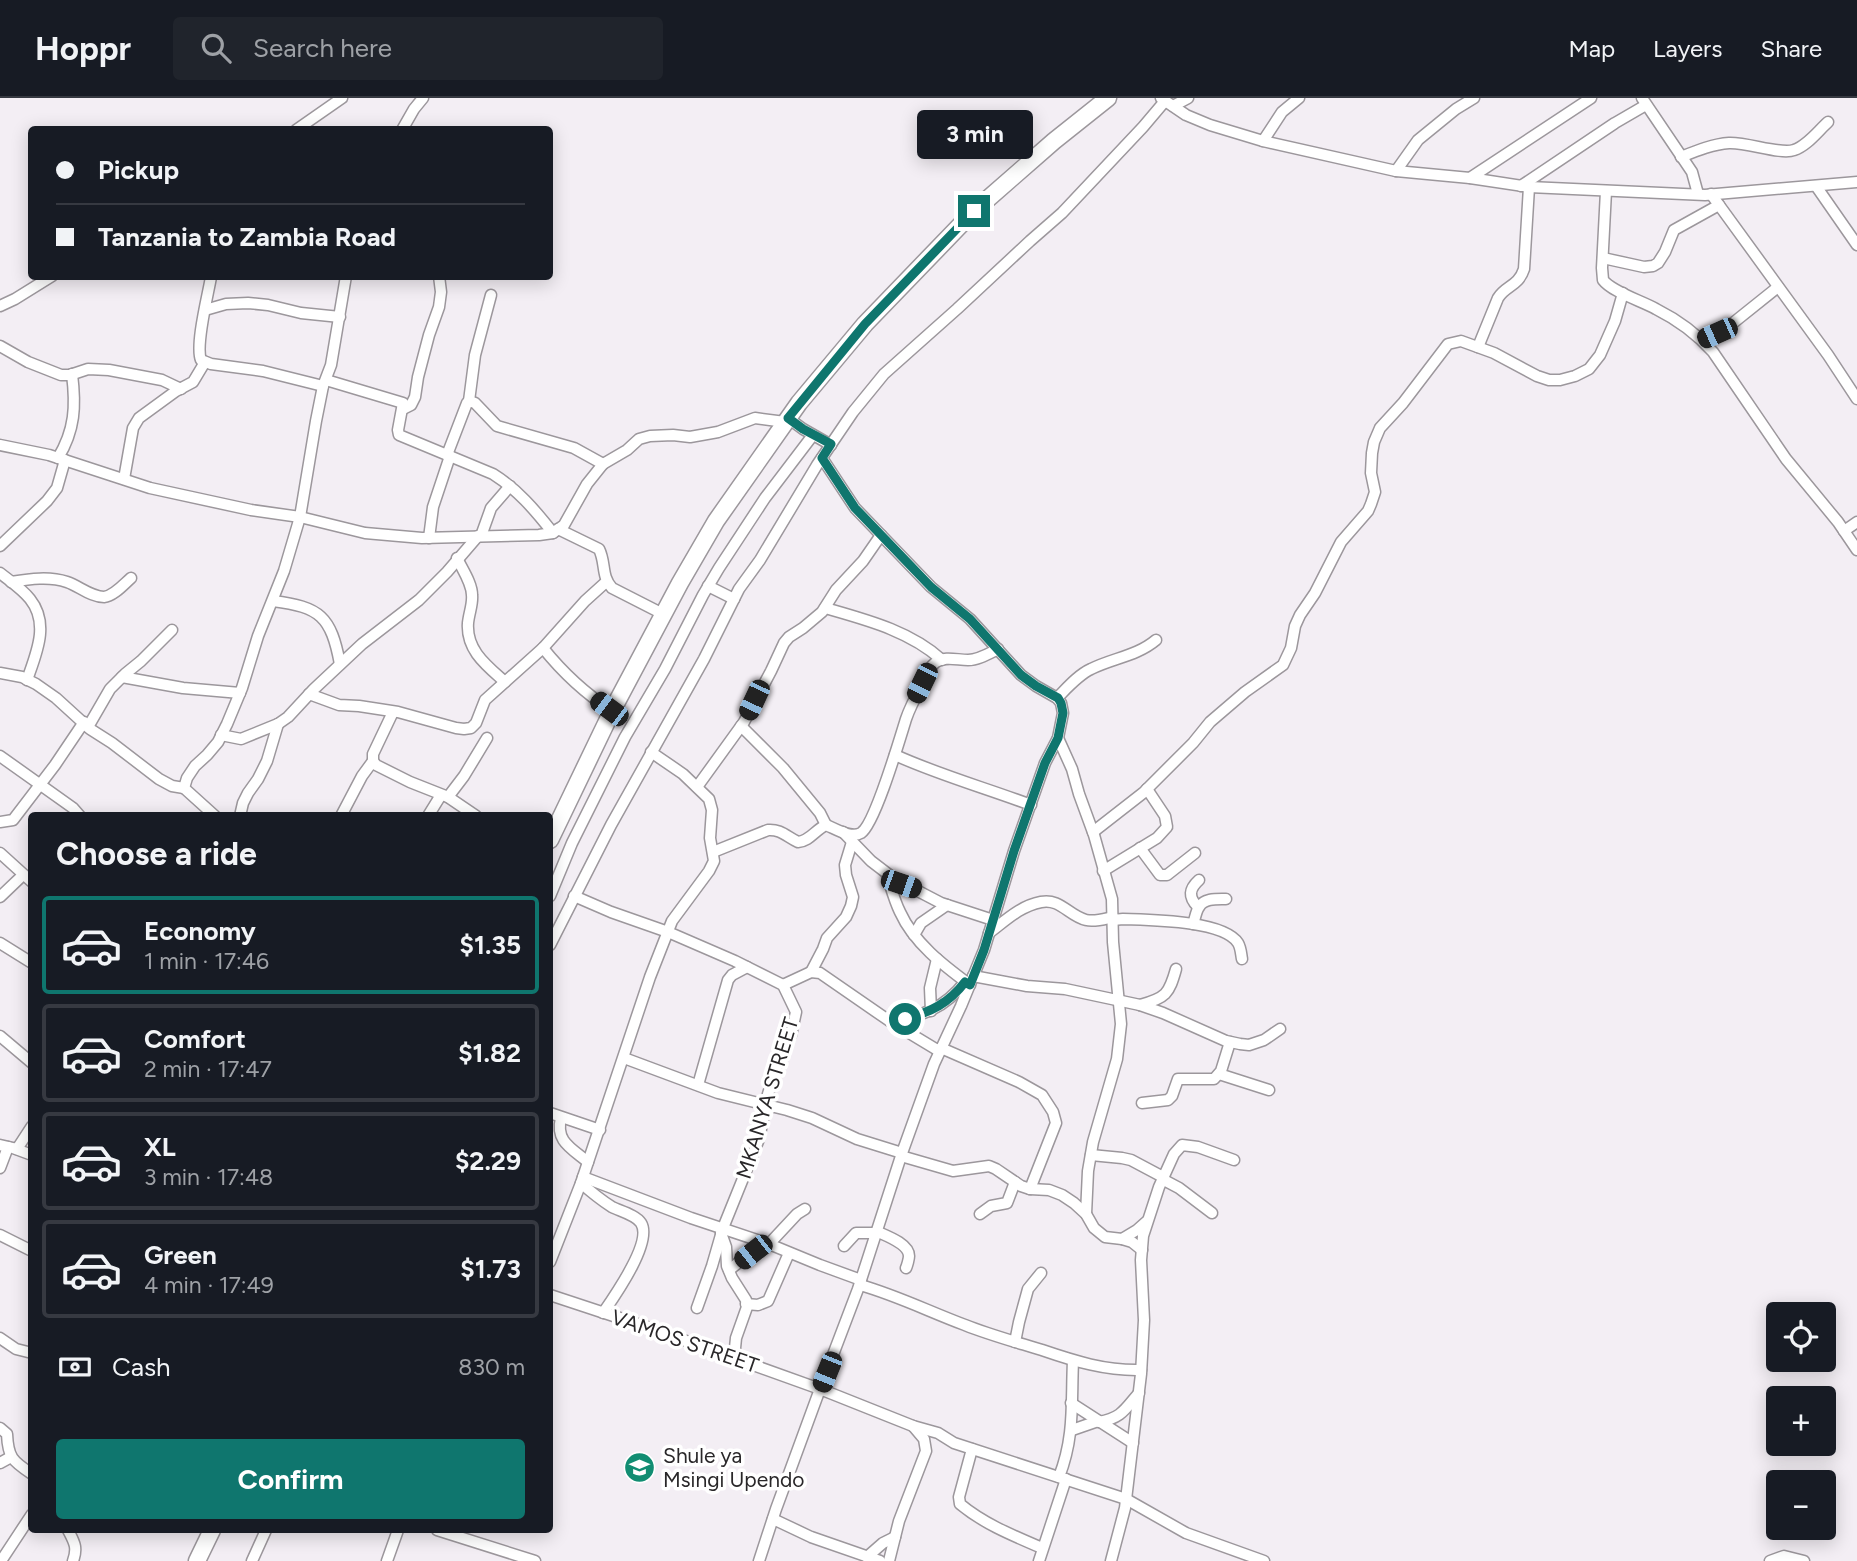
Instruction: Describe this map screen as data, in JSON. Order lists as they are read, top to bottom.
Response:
{
  "streets": {
    "street": ["MKANYA STREET", "VAMOS STREET"]
  },
  "places": {
    "school or university": ["Shule ya Msingi Upendo"]
  },
  "page": {
    "header": "Hoppr",
    "search": "Search here",
    "nav": ["Map", "Layers", "Share"],
    "bubble": "3 min",
    "banner": ["Pickup", "Tanzania to Zambia Road"],
    "heading": "Choose a ride",
    "list": [
      {
        "name": "Economy",
        "note": "1 min · 17:46",
        "value": "$1.35"
      },
      {
        "name": "Comfort",
        "note": "2 min · 17:47",
        "value": "$1.82"
      },
      {
        "name": "XL",
        "note": "3 min · 17:48",
        "value": "$2.29"
      },
      {
        "name": "Green",
        "note": "4 min · 17:49",
        "value": "$1.73"
      }
    ],
    "map_buttons": ["+", "−"],
    "pay": ["Cash", "830 m"],
    "buttons": "Confirm"
  }
}
